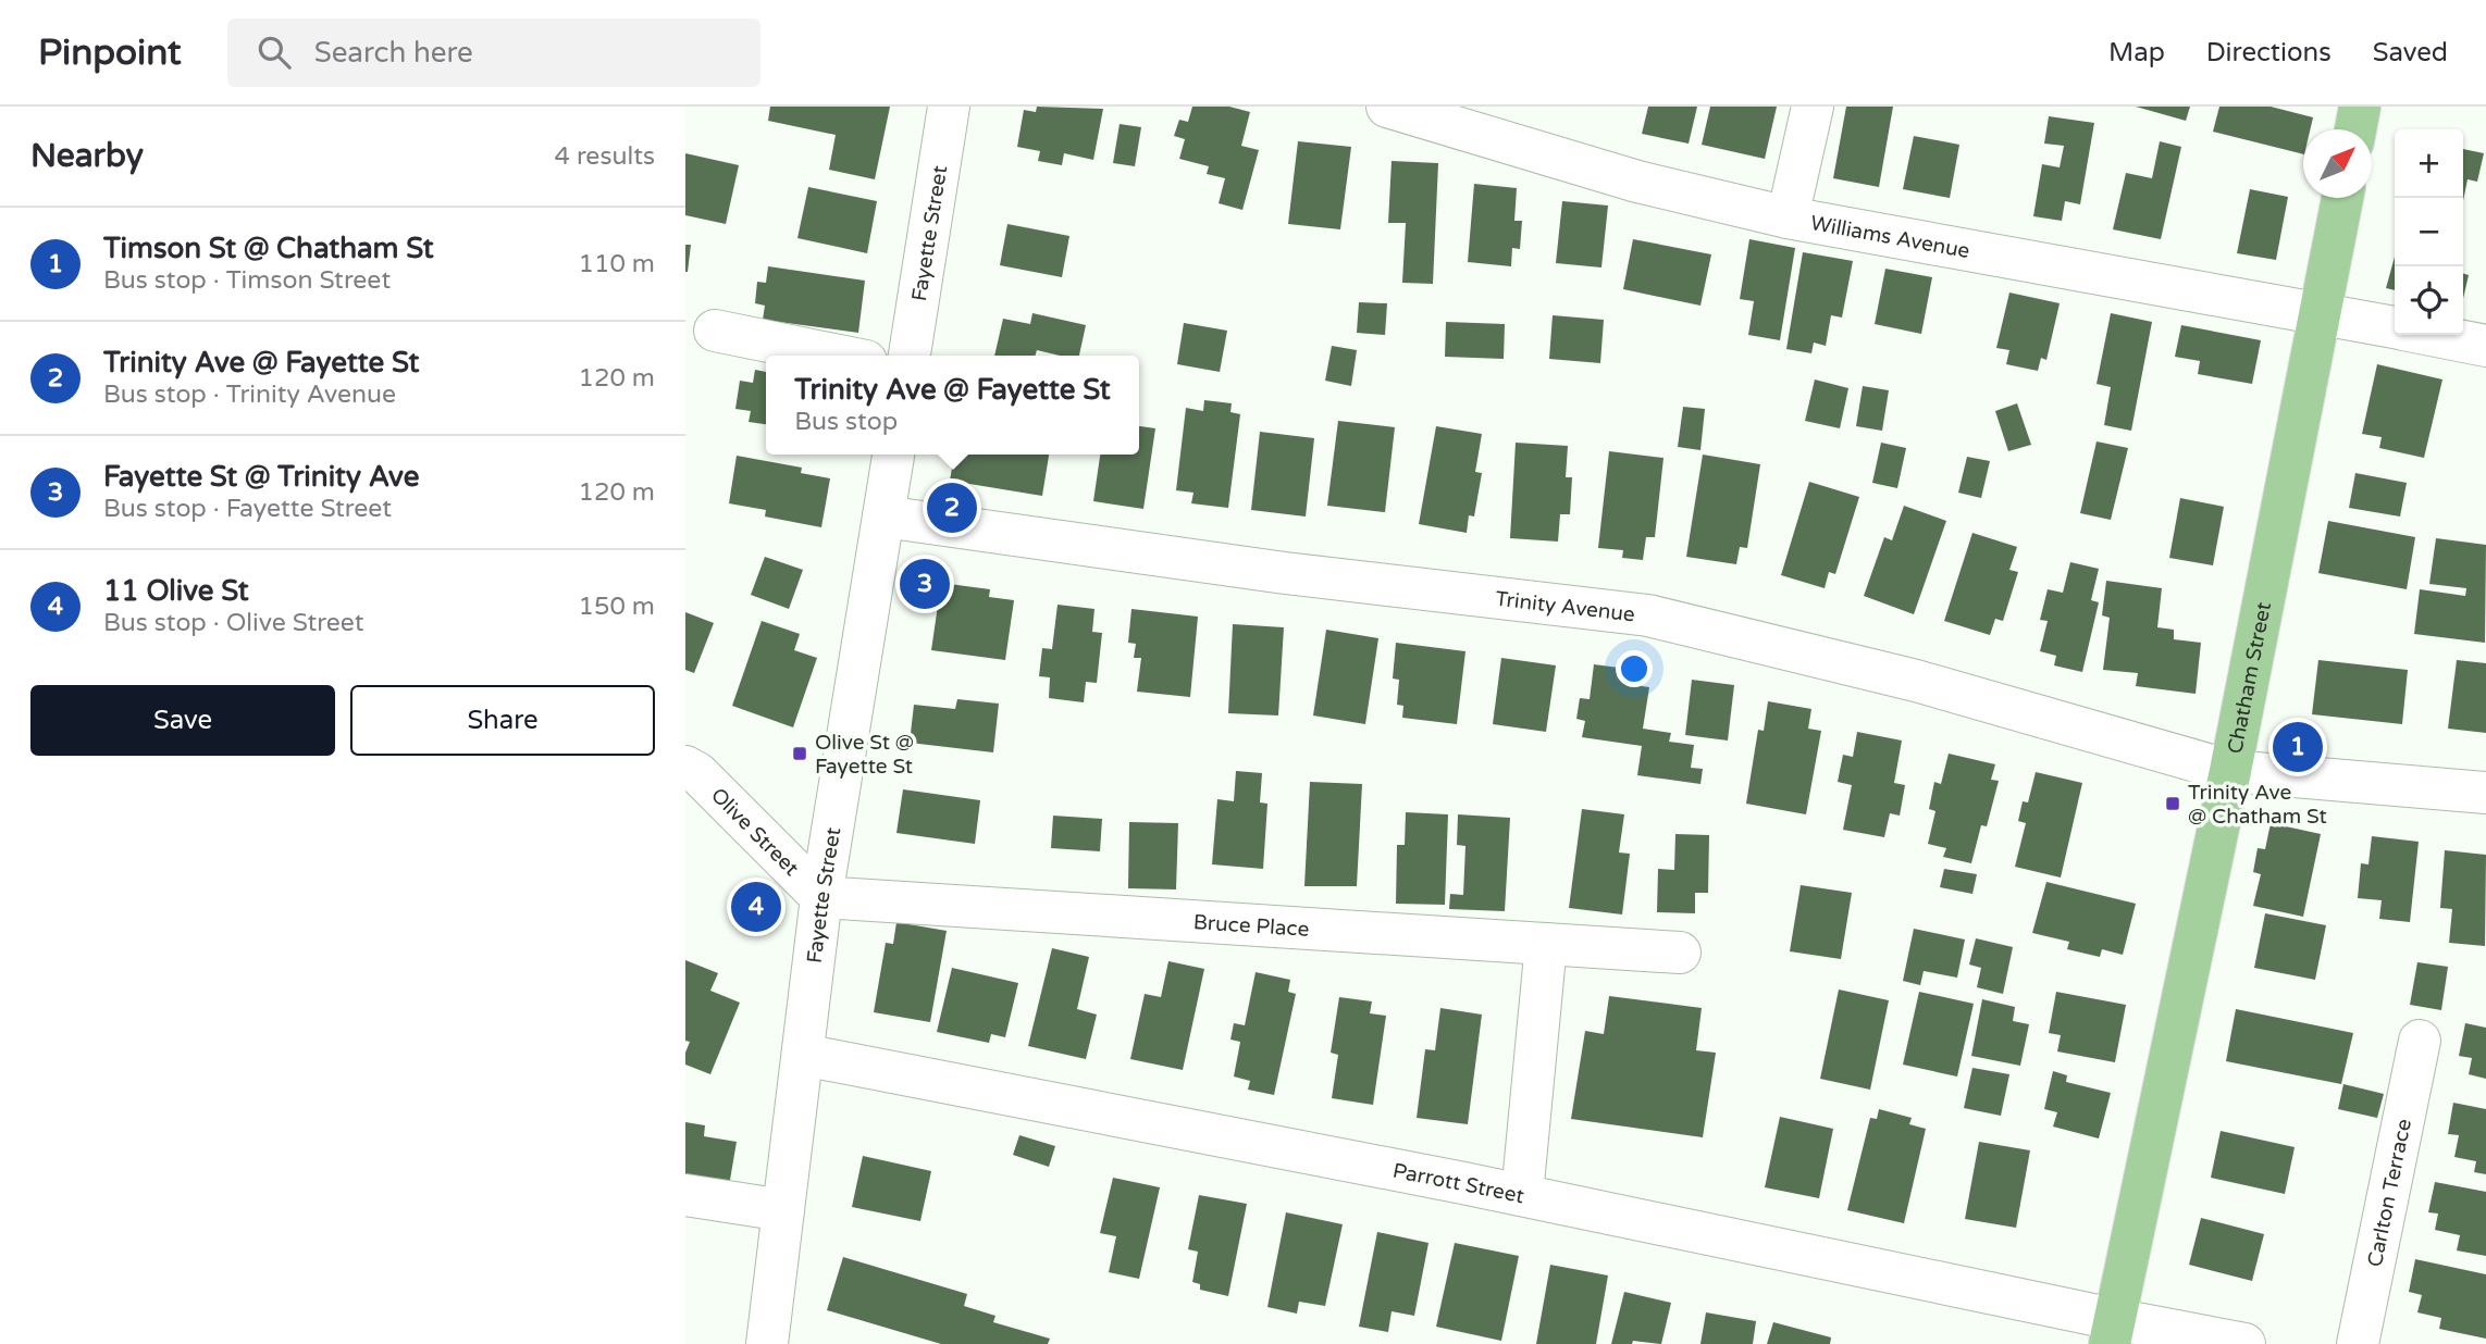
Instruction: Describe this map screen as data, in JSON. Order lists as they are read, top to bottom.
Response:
{
  "streets": {
    "main road": ["Chatham Street"],
    "street": [
      "Fayette Street",
      "Williams Avenue",
      "Trinity Avenue",
      "Olive Street",
      "Bruce Place",
      "Parrott Street",
      "Carlton Terrace"
    ]
  },
  "crossings": [
    ["Fayette Street", "Trinity Avenue"],
    ["Fayette Street", "Olive Street"],
    ["Fayette Street", "Bruce Place"],
    ["Fayette Street", "Parrott Street"],
    ["Williams Avenue", "Chatham Street"],
    ["Trinity Avenue", "Chatham Street"],
    ["Chatham Street", "Parrott Street"],
    ["Olive Street", "Bruce Place"]
  ],
  "places": {
    "transit": ["Olive St @ Fayette St", "Trinity Ave @ Chatham St"]
  },
  "north": "top right",
  "page": {
    "header": "Pinpoint",
    "search": "Search here",
    "nav": ["Map", "Directions", "Saved"],
    "heading": ["Nearby", "4 results"],
    "map_buttons": ["+", "−"],
    "list": [
      {
        "mark": "1",
        "name": "Timson St @ Chatham St",
        "note": "Bus stop · Timson Street",
        "value": "110 m"
      },
      {
        "mark": "2",
        "name": "Trinity Ave @ Fayette St",
        "note": "Bus stop · Trinity Avenue",
        "value": "120 m"
      },
      {
        "mark": "3",
        "name": "Fayette St @ Trinity Ave",
        "note": "Bus stop · Fayette Street",
        "value": "120 m"
      },
      {
        "mark": "4",
        "name": "11 Olive St",
        "note": "Bus stop · Olive Street",
        "value": "150 m"
      }
    ],
    "popup": ["Trinity Ave @ Fayette St", "Bus stop"],
    "pins": [
      "2",
      "3",
      "1",
      "4"
    ],
    "buttons": ["Save", "Share"]
  }
}
